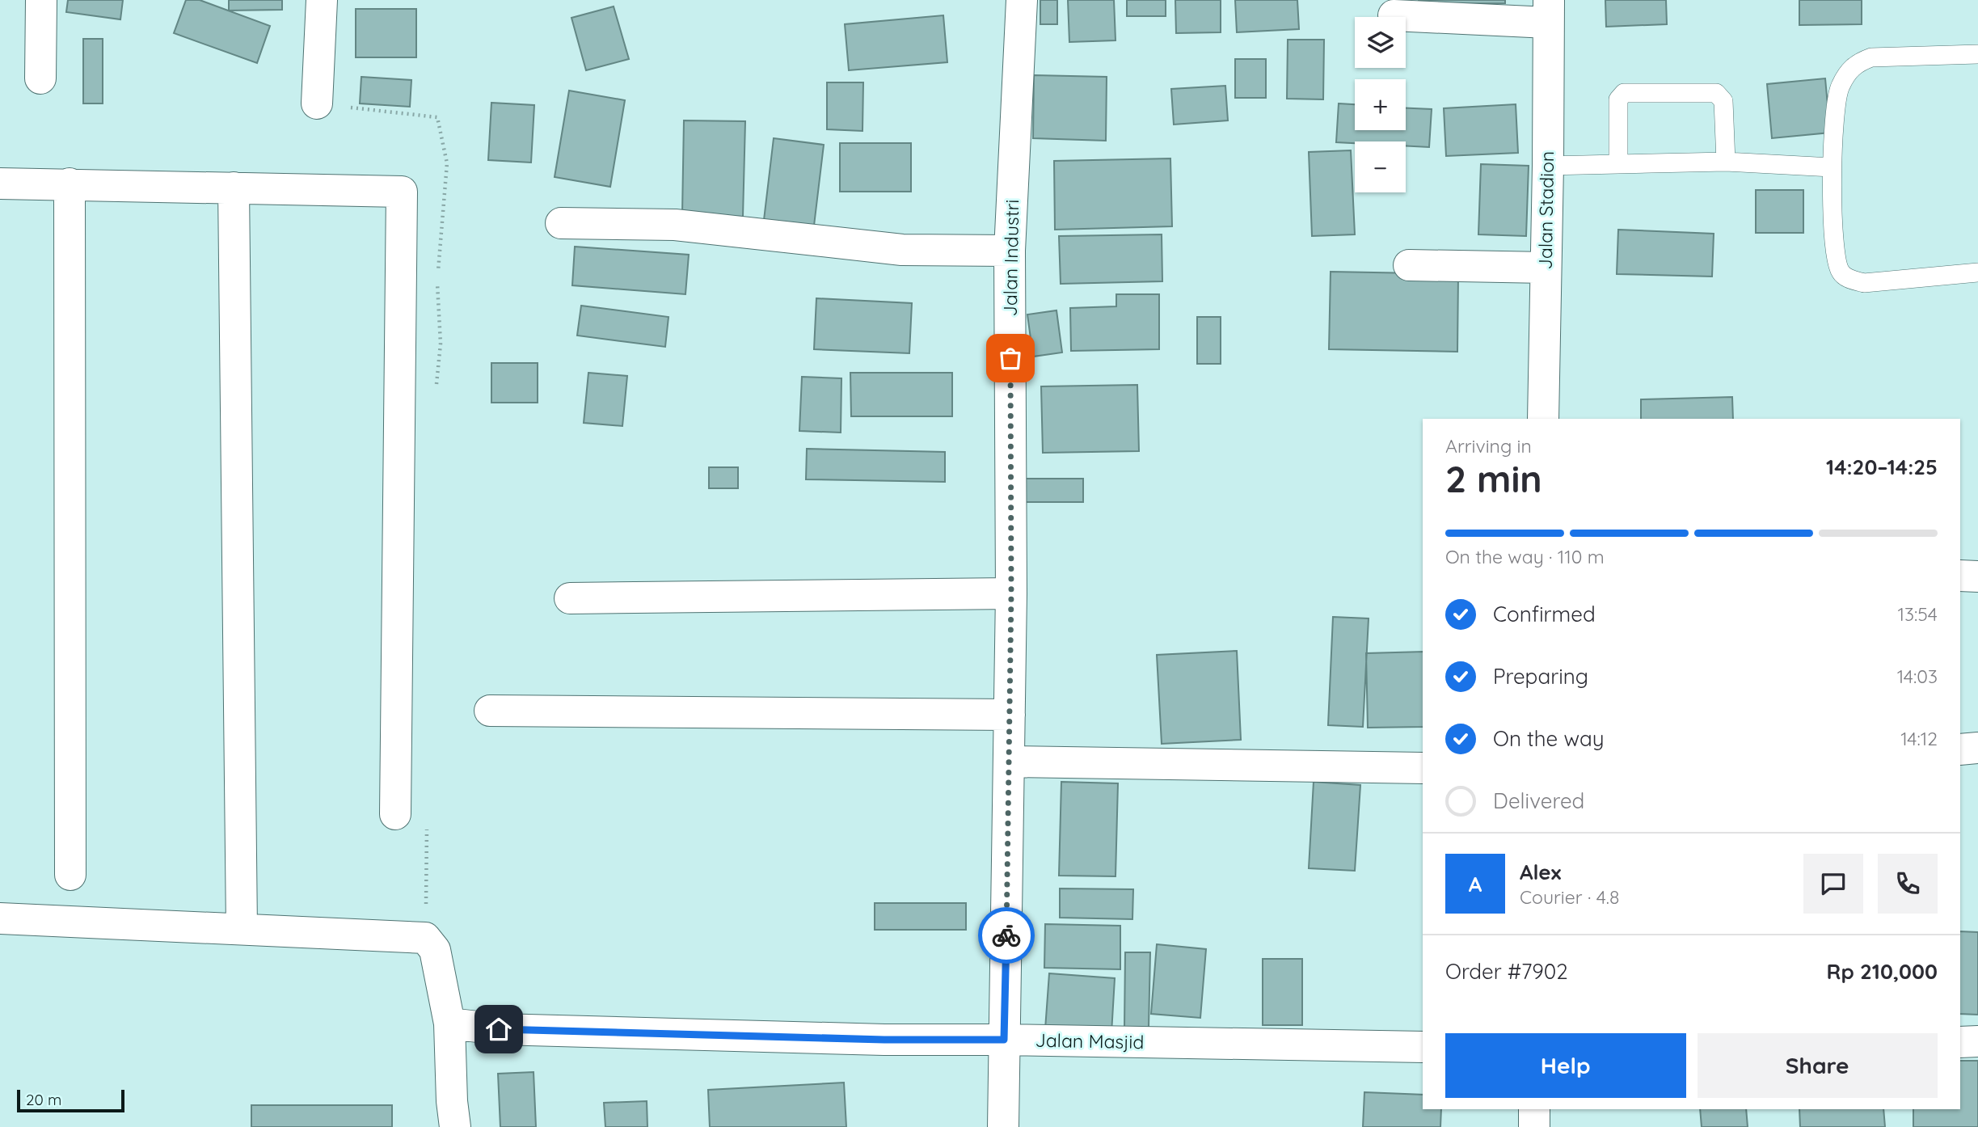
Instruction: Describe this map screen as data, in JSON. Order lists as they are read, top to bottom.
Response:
{
  "streets": {
    "street": ["Jalan Stadion", "Jalan Industri", "Jalan Masjid"]
  },
  "crossings": [
    ["Jalan Industri", "Jalan Masjid"]
  ],
  "scale_bar": "20 m",
  "page": {
    "map_buttons": ["+", "−"],
    "heading": ["2 min", "Arriving in", "14:20–14:25"],
    "panel": [
      "Alex",
      "Courier · 4.8",
      "Order #7902",
      "Rp 210,000"
    ],
    "bar": "On the way · 110 m",
    "list": [
      ["Confirmed", "13:54"],
      ["Preparing", "14:03"],
      ["On the way", "14:12"],
      "Delivered"
    ],
    "round": "A",
    "buttons": ["Help", "Share"],
    "scale": "20 m"
  }
}
